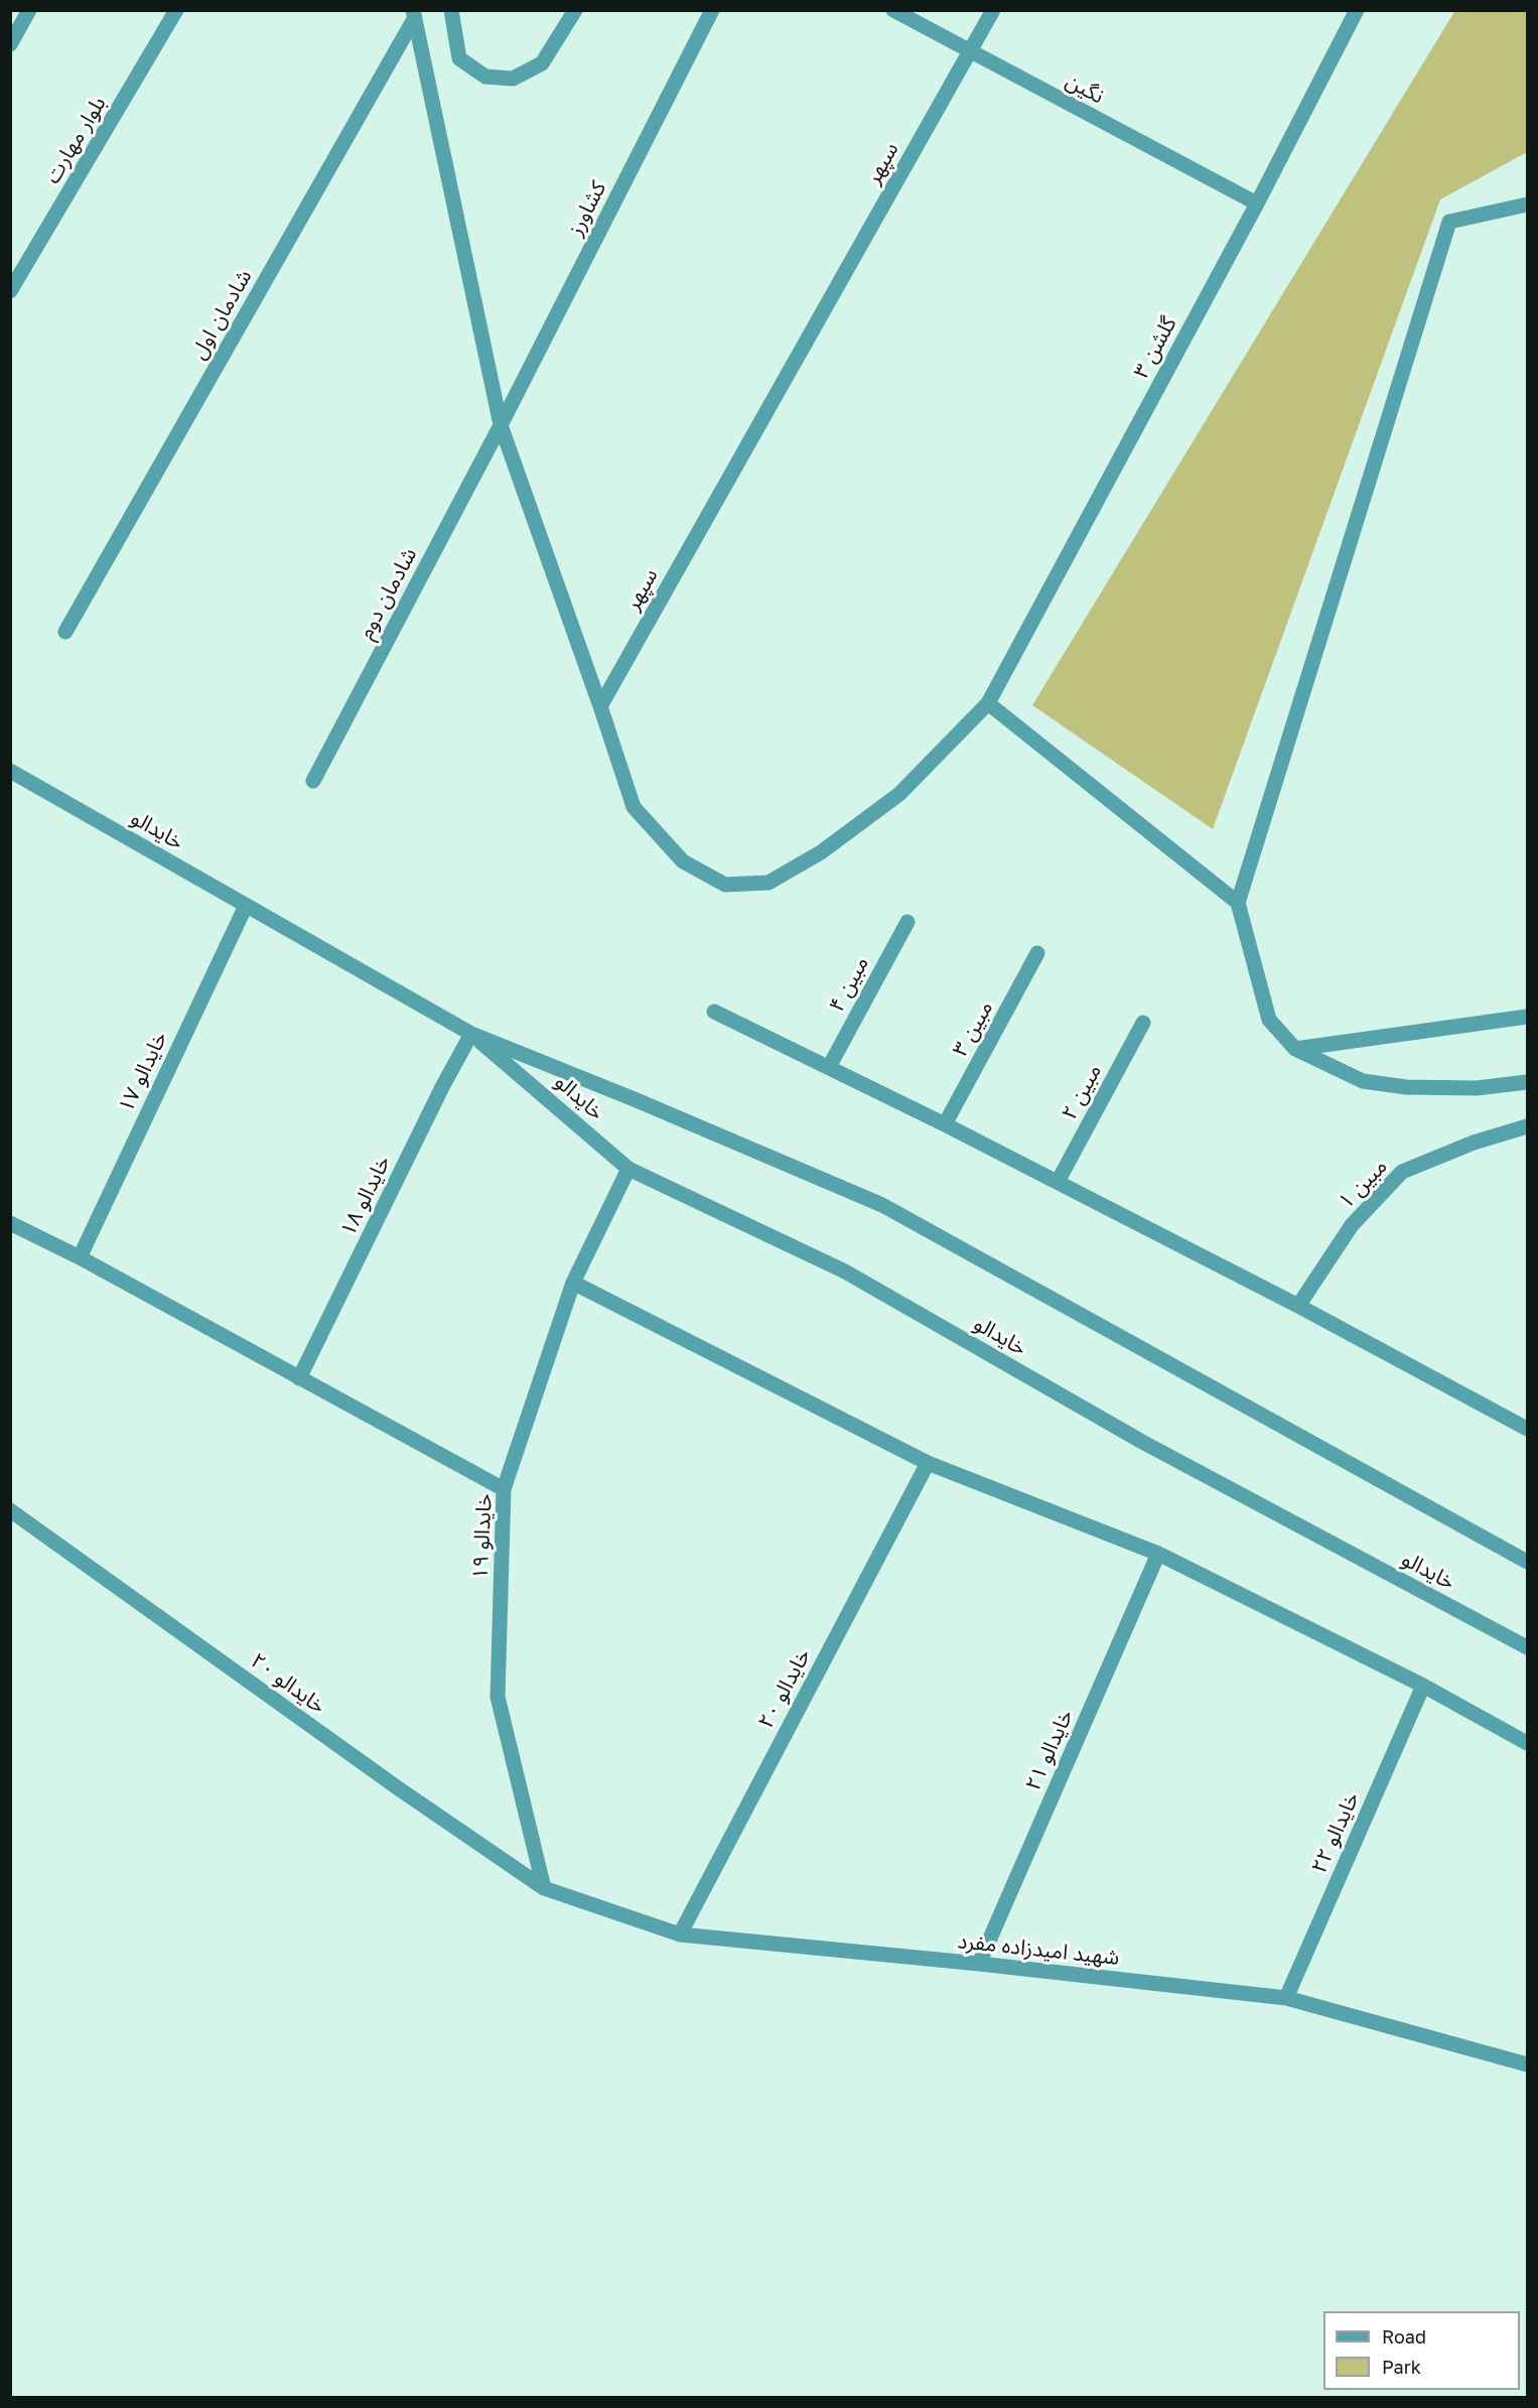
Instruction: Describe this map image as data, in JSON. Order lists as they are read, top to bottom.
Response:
{
  "streets": {
    "street": [
      "نگین",
      "بلوار مهارت",
      "سپهر",
      "کشاورز",
      "شادمان اول",
      "گلشن ۳",
      "شادمان دوم",
      "خایدالو",
      "مبین ۴",
      "مبین ۳",
      "خایدالو ۱۷",
      "مبین ۲",
      "مبین ۱",
      "خایدالو ۱۸",
      "خایدالو ۱۹",
      "خایدالو ۲۰",
      "خایدالو ۲۱",
      "خایدالو ۲۲",
      "شهید امیدزاده مفرد"
    ]
  },
  "crossings": [
    ["نگین", "سپهر"],
    ["نگین", "گلشن ۳"],
    ["کشاورز", "شادمان دوم"],
    ["خایدالو", "خایدالو ۱۷"],
    ["خایدالو", "خایدالو ۱۸"],
    ["خایدالو", "خایدالو ۱۹"],
    ["خایدالو ۱۹", "خایدالو ۲۰"],
    ["خایدالو ۱۹", "شهید امیدزاده مفرد"],
    ["خایدالو ۲۰", "شهید امیدزاده مفرد"],
    ["خایدالو ۲۱", "شهید امیدزاده مفرد"],
    ["خایدالو ۲۲", "شهید امیدزاده مفرد"]
  ],
  "legend": ["Road", "Park"]
}
